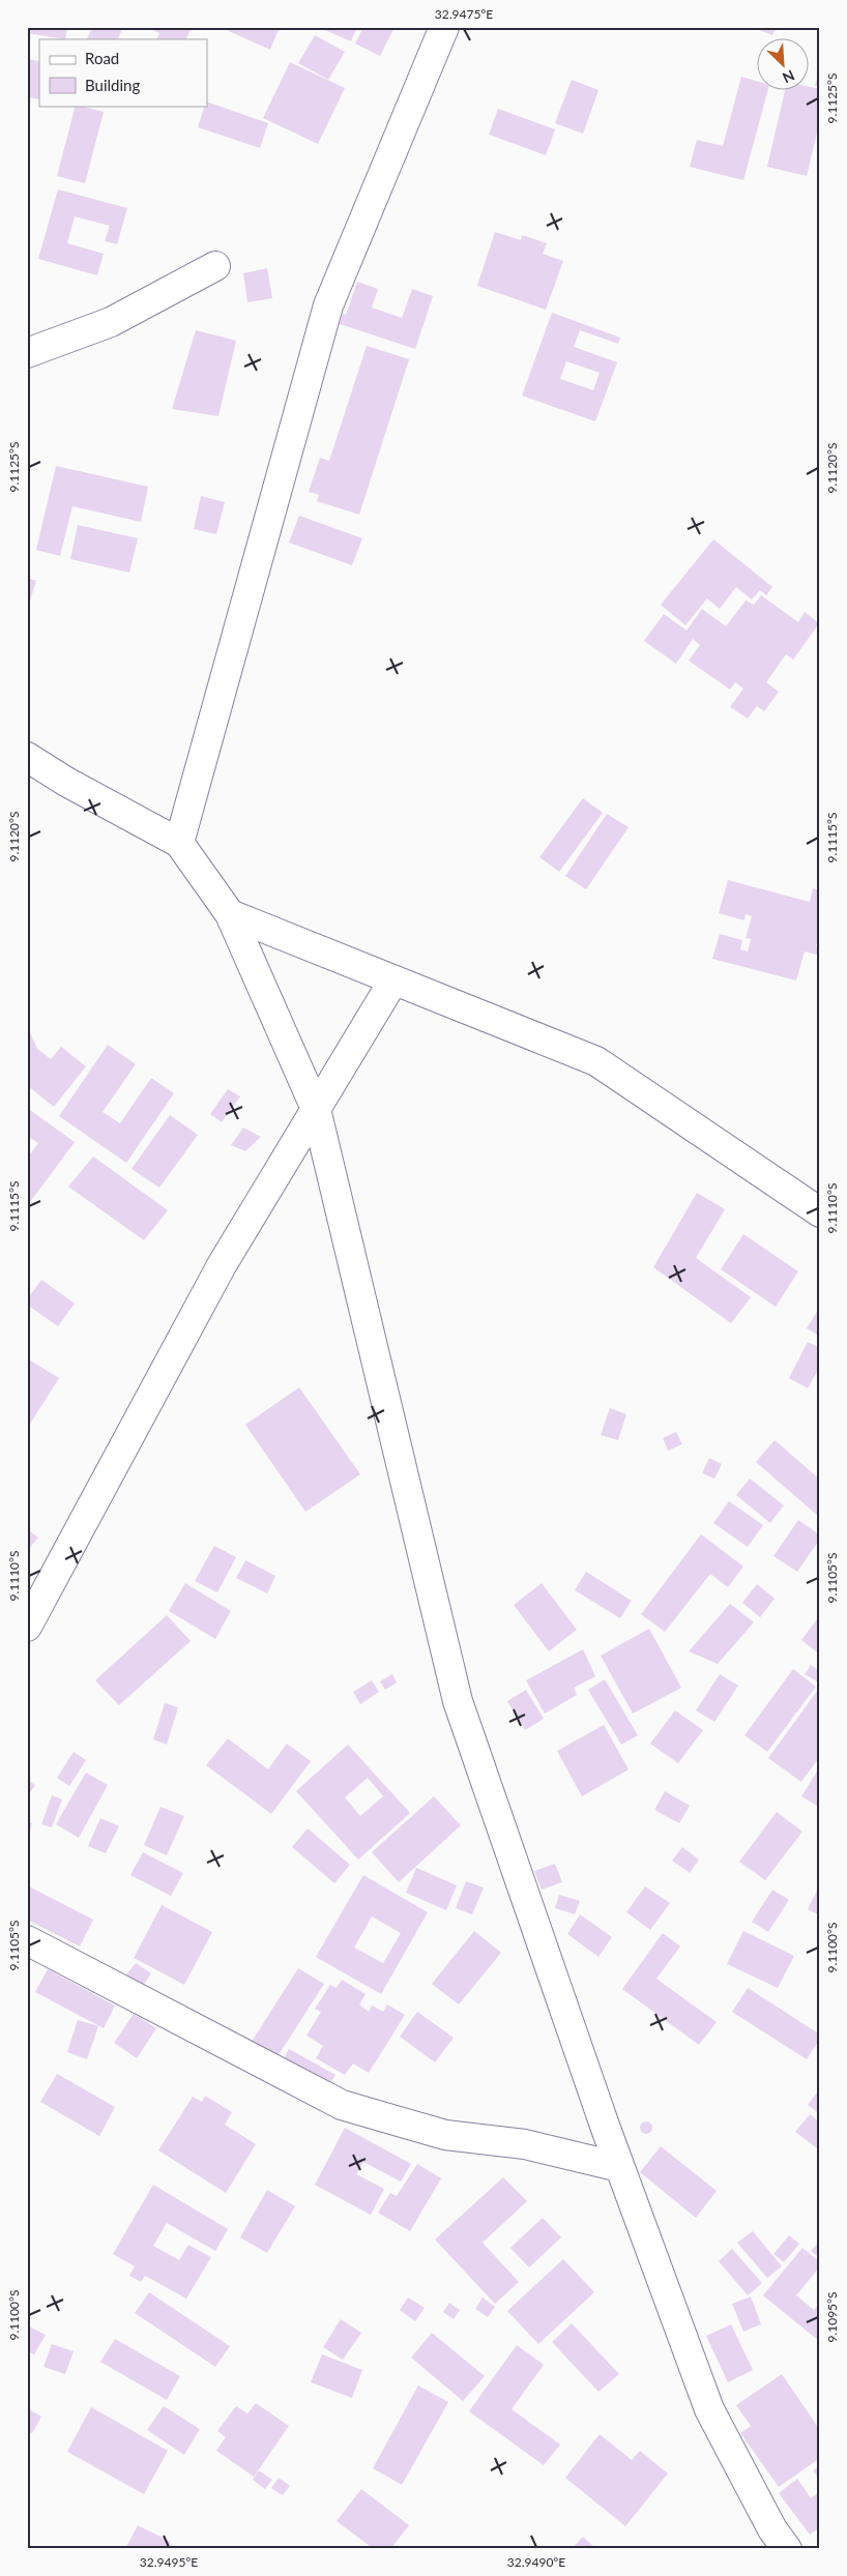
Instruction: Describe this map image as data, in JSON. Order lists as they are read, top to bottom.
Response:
{
  "legend": ["Road", "Building"],
  "north": "bottom right",
  "coordinates": [
    "32.9475°E",
    "9.1125°S",
    "9.1120°S",
    "9.1115°S",
    "9.1110°S",
    "9.1105°S",
    "9.1100°S",
    "9.1095°S",
    "32.9495°E",
    "32.9490°E"
  ]
}
